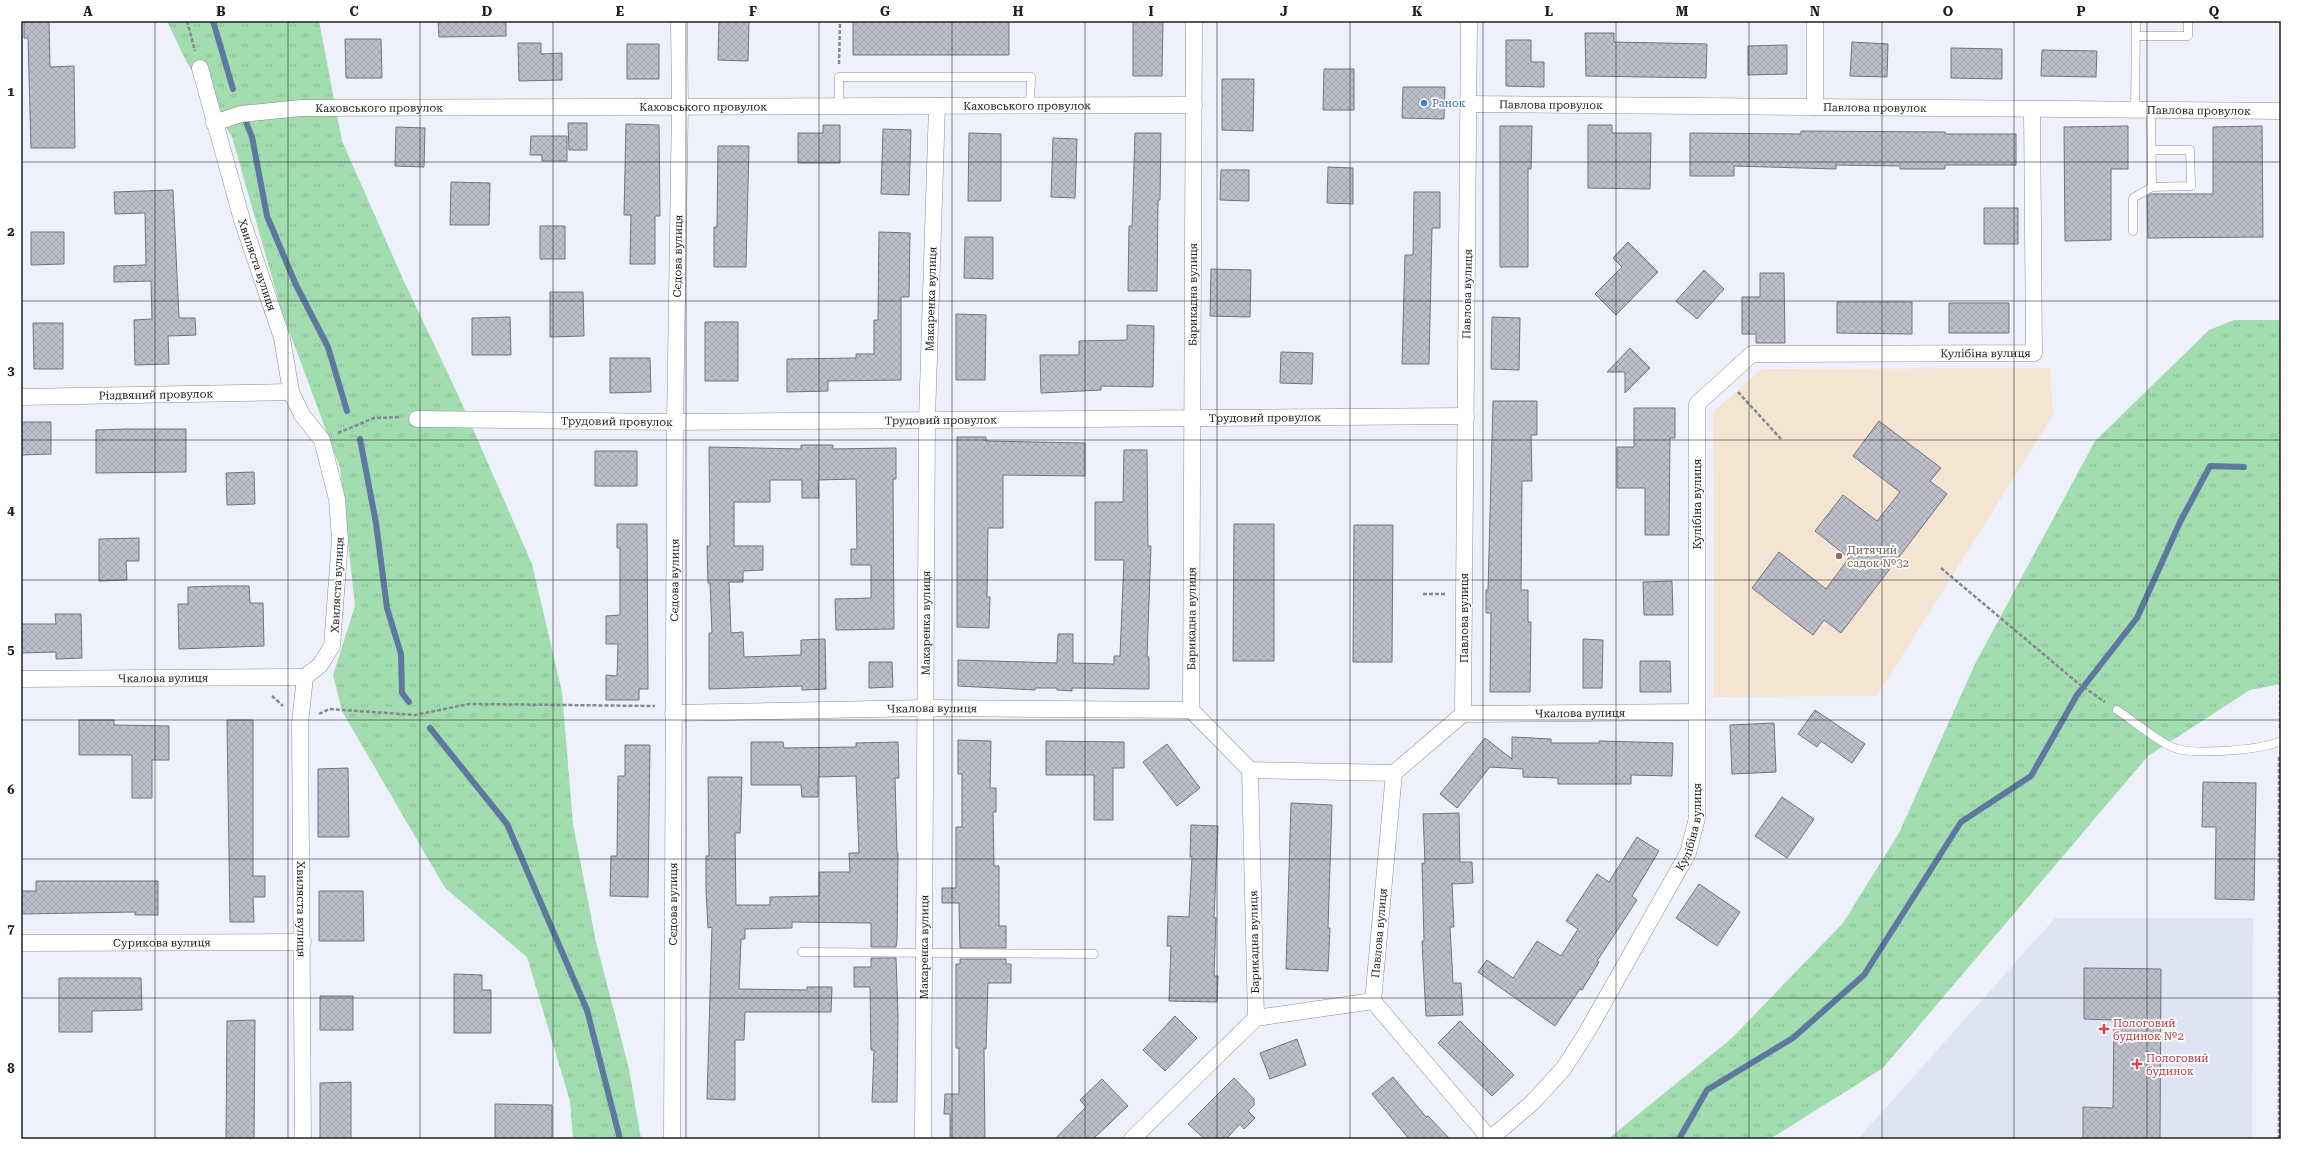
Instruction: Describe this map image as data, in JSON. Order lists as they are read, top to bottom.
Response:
{
  "streets": {
    "street": [
      "Павлова провулок",
      "Каховського провулок",
      "Сєдова вулиця",
      "Хвиляста вулиця",
      "Барикадна вулиця",
      "Павлова вулиця",
      "Макаренка вулиця",
      "Кулібіна вулиця",
      "Різдвяний провулок",
      "Трудовий провулок",
      "Чкалова вулиця",
      "Сурикова вулиця"
    ]
  },
  "crossings": [
    ["Павлова провулок", "Павлова вулиця"],
    ["Павлова провулок", "Кулібіна вулиця"],
    ["Каховського провулок", "Сєдова вулиця"],
    ["Каховського провулок", "Хвиляста вулиця"],
    ["Каховського провулок", "Барикадна вулиця"],
    ["Каховського провулок", "Макаренка вулиця"],
    ["Сєдова вулиця", "Трудовий провулок"],
    ["Сєдова вулиця", "Чкалова вулиця"],
    ["Хвиляста вулиця", "Різдвяний провулок"],
    ["Хвиляста вулиця", "Чкалова вулиця"],
    ["Хвиляста вулиця", "Сурикова вулиця"],
    ["Барикадна вулиця", "Трудовий провулок"],
    ["Барикадна вулиця", "Чкалова вулиця"],
    ["Павлова вулиця", "Трудовий провулок"],
    ["Павлова вулиця", "Чкалова вулиця"],
    ["Макаренка вулиця", "Трудовий провулок"],
    ["Макаренка вулиця", "Чкалова вулиця"],
    ["Кулібіна вулиця", "Чкалова вулиця"]
  ],
  "places": {
    "other": ["Ранок", "Дитячий садок №32"],
    "health": ["Пологовий будинок №2", "Пологовий будинок"]
  },
  "grid": {
    "columns": [
      "A",
      "B",
      "C",
      "D",
      "E",
      "F",
      "G",
      "H",
      "I",
      "J",
      "K",
      "L",
      "M",
      "N",
      "O",
      "P",
      "Q"
    ],
    "rows": [
      "1",
      "2",
      "3",
      "4",
      "5",
      "6",
      "7",
      "8"
    ]
  }
}
